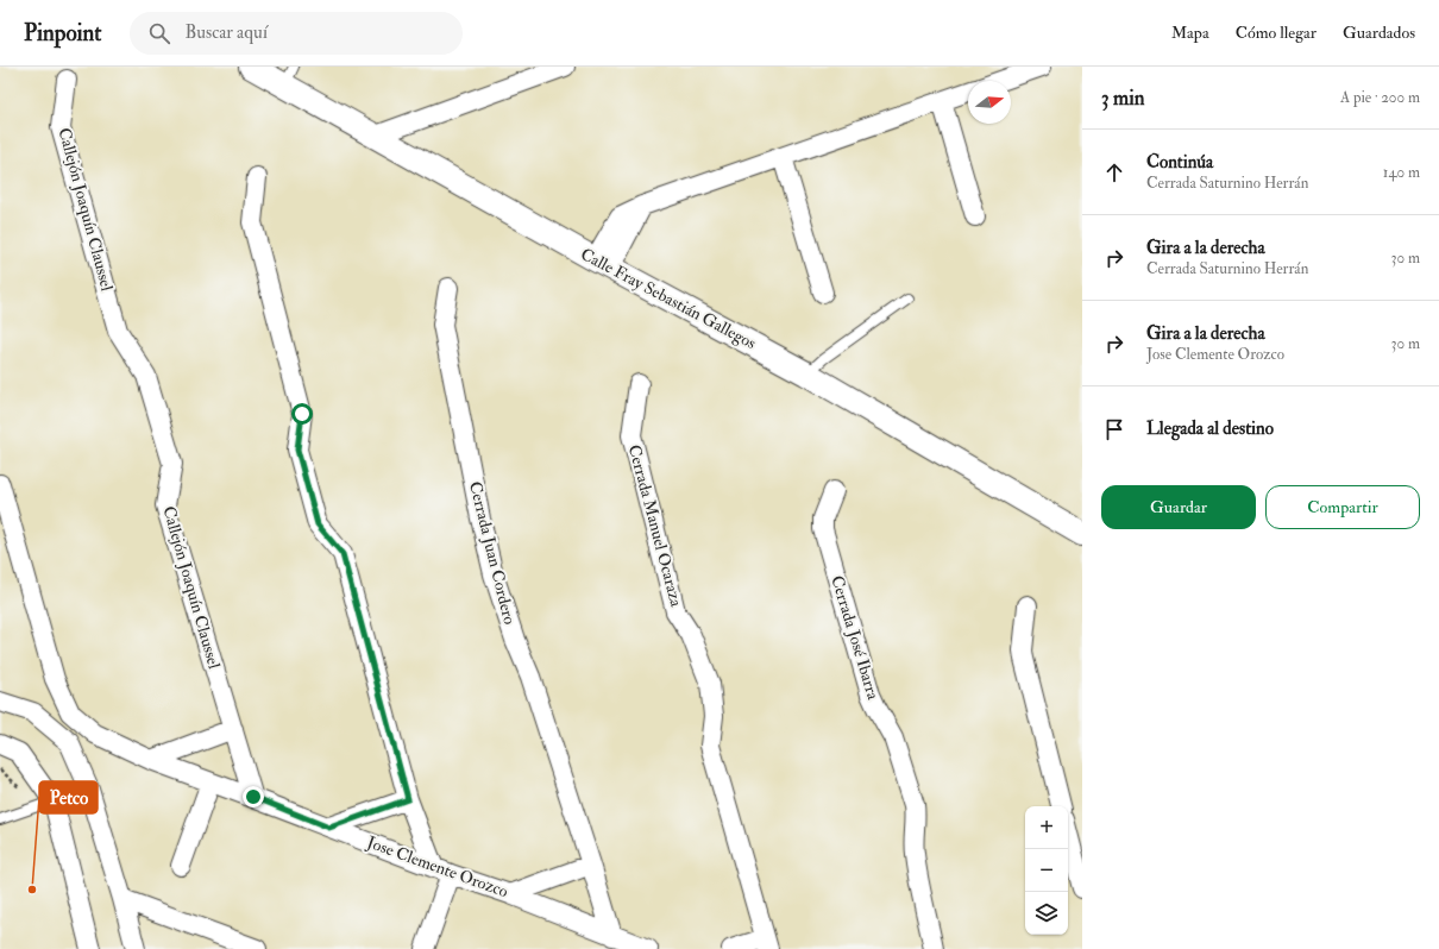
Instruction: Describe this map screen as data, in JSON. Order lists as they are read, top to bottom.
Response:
{
  "streets": {
    "street": [
      "Callejón Joaquín Claussel",
      "Calle Fray Sebastián Gallegos",
      "Cerrada Manuel Ocaraza",
      "Cerrada Juan Cordero",
      "Cerrada José Ibarra",
      "Jose Clemente Orozco"
    ]
  },
  "crossings": [
    ["Callejón Joaquín Claussel", "Jose Clemente Orozco"],
    ["Cerrada Juan Cordero", "Jose Clemente Orozco"]
  ],
  "places": ["Petco"],
  "north": "right",
  "page": {
    "header": "Pinpoint",
    "search": "Buscar aquí",
    "nav": ["Mapa", "Cómo llegar", "Guardados"],
    "heading": ["3 min", "A pie · 200 m"],
    "list": [
      ["Continúa", "Cerrada Saturnino Herrán", "140 m"],
      ["Gira a la derecha", "Cerrada Saturnino Herrán", "30 m"],
      ["Gira a la derecha", "Jose Clemente Orozco", "30 m"],
      "Llegada al destino"
    ],
    "buttons": ["Guardar", "Compartir"],
    "map_buttons": ["+", "−"]
  }
}
